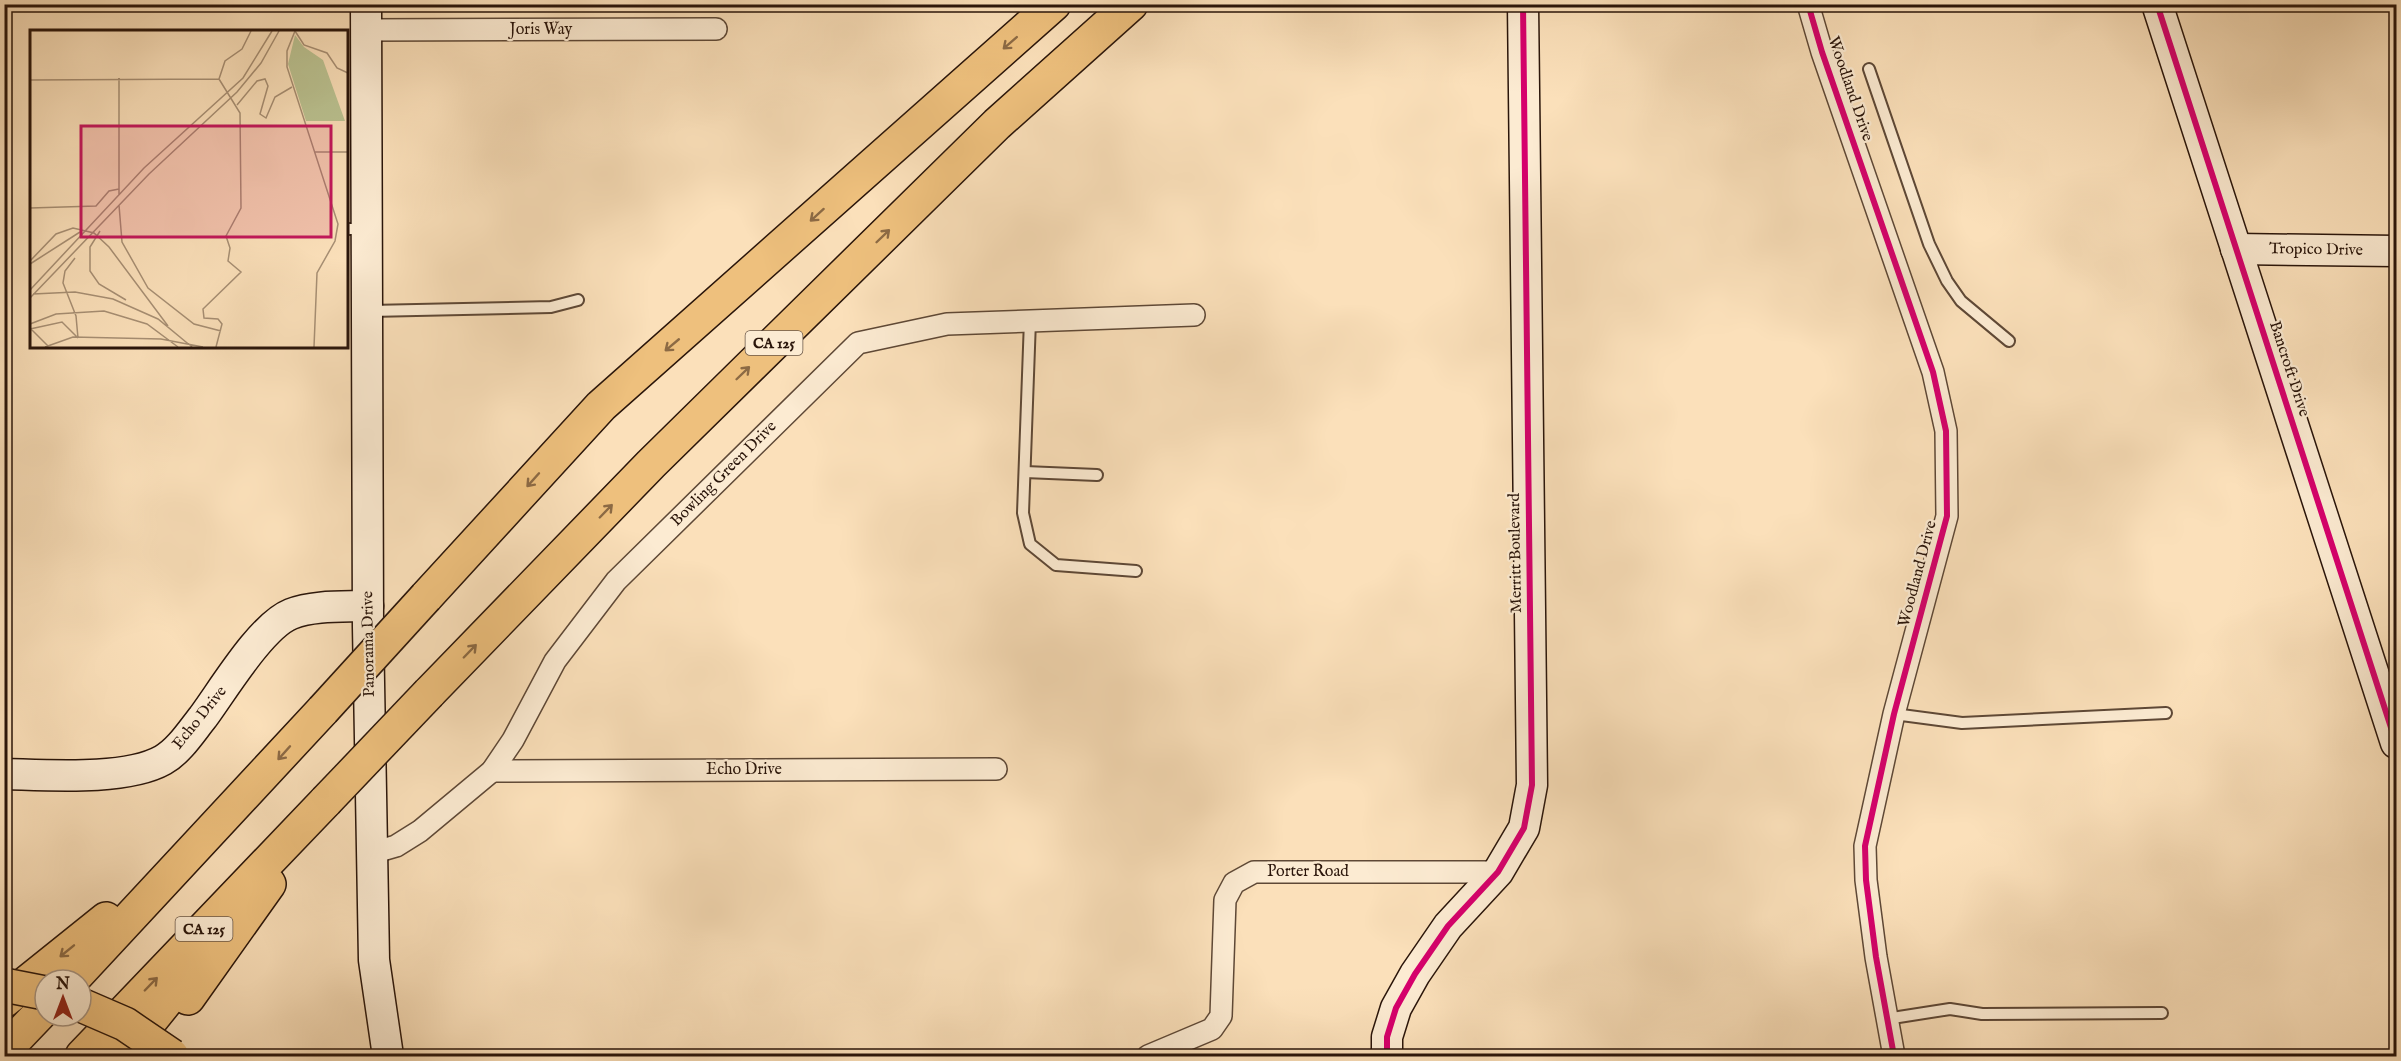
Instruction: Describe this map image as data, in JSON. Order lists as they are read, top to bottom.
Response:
{
  "streets": {
    "highway": ["CA 125"],
    "street": [
      "Joris Way",
      "Woodland Drive",
      "Tropico Drive",
      "Bancroft Drive",
      "Bowling Green Drive",
      "Merritt Boulevard",
      "Panorama Drive",
      "Echo Drive",
      "Porter Road"
    ]
  },
  "crossings": [
    ["Joris Way", "Panorama Drive"],
    ["Tropico Drive", "Bancroft Drive"],
    ["Bowling Green Drive", "Panorama Drive"],
    ["Bowling Green Drive", "Echo Drive"],
    ["Merritt Boulevard", "Porter Road"],
    ["Panorama Drive", "Echo Drive"]
  ],
  "north": "top"
}
